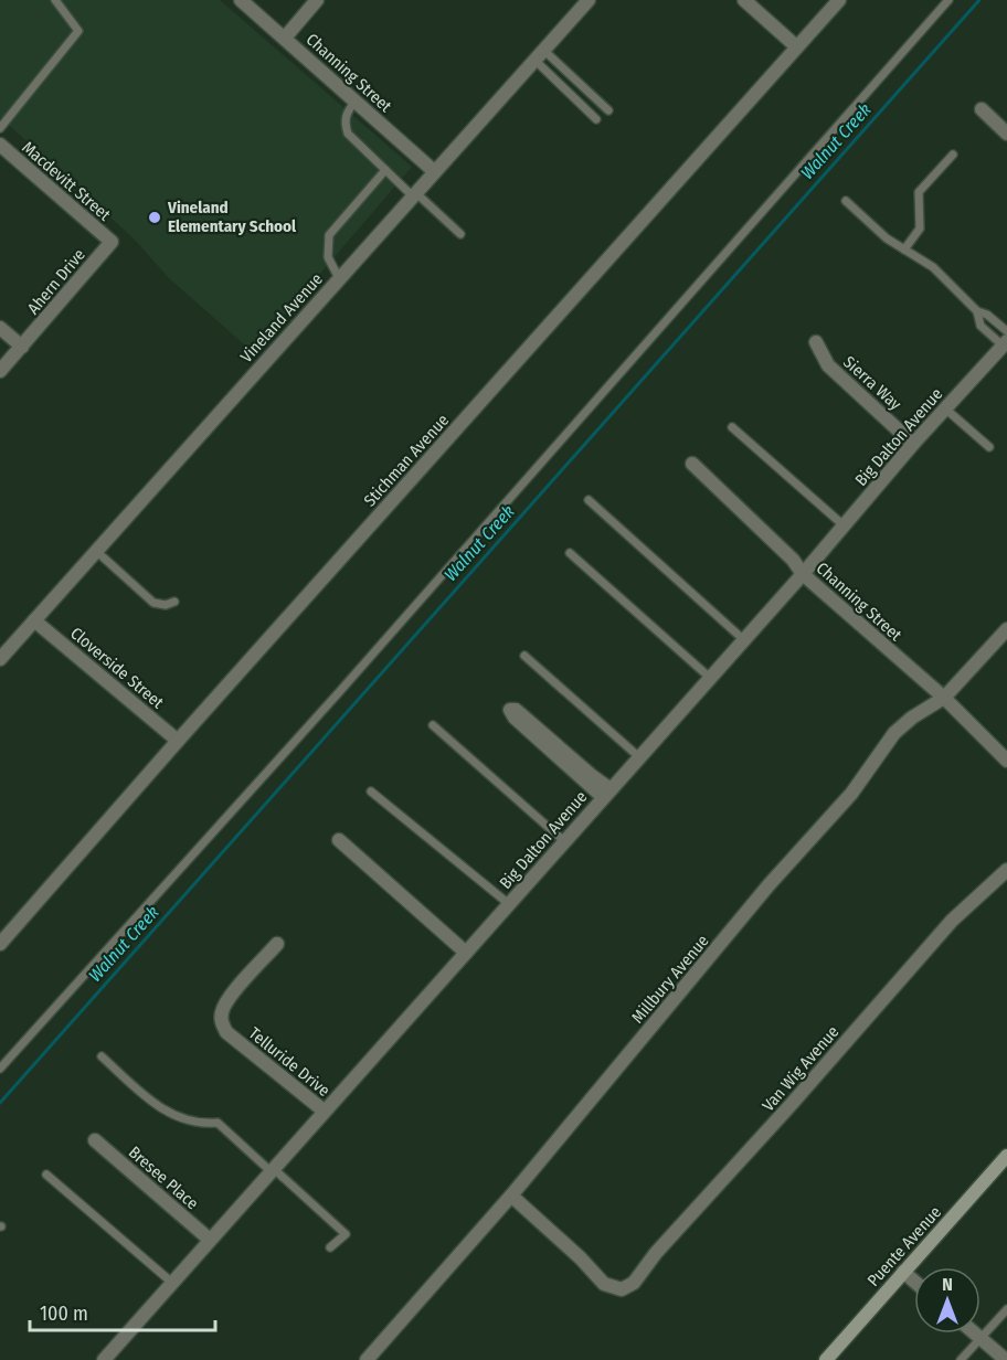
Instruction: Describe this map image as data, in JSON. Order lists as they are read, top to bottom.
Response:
{
  "streets": {
    "main road": ["Puente Avenue"],
    "street": [
      "Channing Street",
      "Macdevitt Street",
      "Ahern Drive",
      "Vineland Avenue",
      "Sierra Way",
      "Big Dalton Avenue",
      "Stichman Avenue",
      "Cloverside Street",
      "Millbury Avenue",
      "Telluride Drive",
      "Van Wig Avenue",
      "Bresee Place"
    ]
  },
  "crossings": [
    ["Channing Street", "Vineland Avenue"],
    ["Channing Street", "Big Dalton Avenue"],
    ["Channing Street", "Millbury Avenue"],
    ["Macdevitt Street", "Ahern Drive"],
    ["Vineland Avenue", "Cloverside Street"],
    ["Sierra Way", "Big Dalton Avenue"],
    ["Big Dalton Avenue", "Telluride Drive"],
    ["Big Dalton Avenue", "Bresee Place"],
    ["Stichman Avenue", "Cloverside Street"],
    ["Millbury Avenue", "Van Wig Avenue"]
  ],
  "water": ["Walnut Creek"],
  "places": ["Vineland Elementary School"],
  "scale_bar": "100 m",
  "north": "top"
}
